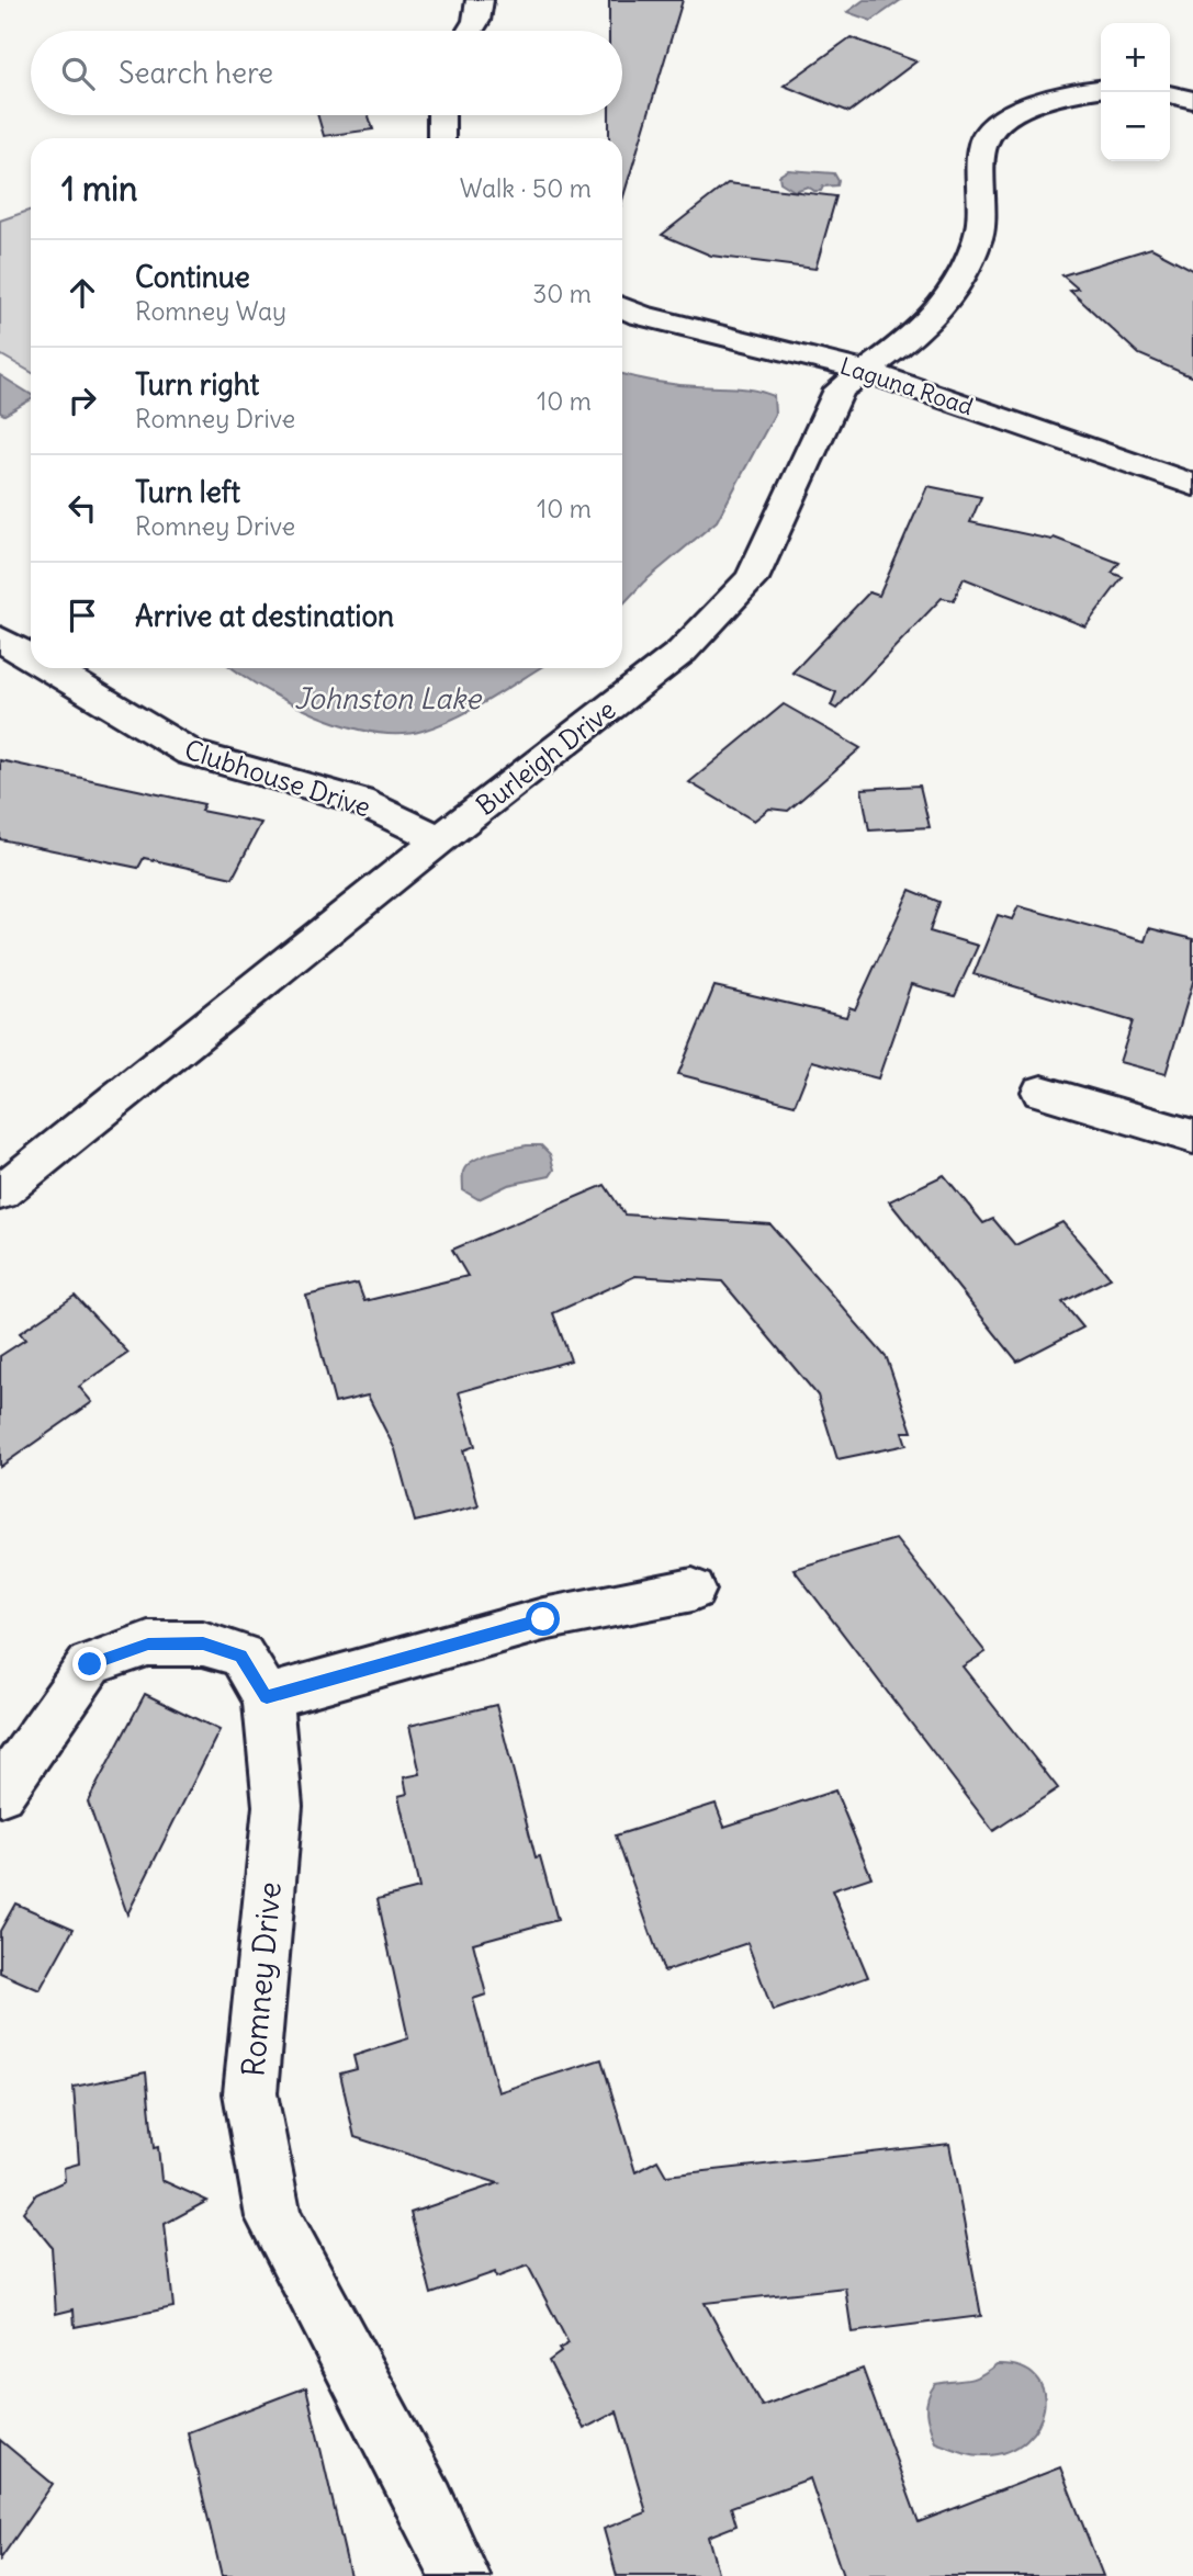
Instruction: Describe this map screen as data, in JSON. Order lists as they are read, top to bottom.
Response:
{
  "streets": {
    "street": [
      "Laguna Road",
      "Burleigh Drive",
      "Clubhouse Drive",
      "Romney Drive"
    ]
  },
  "crossings": [
    ["Laguna Road", "Burleigh Drive"],
    ["Burleigh Drive", "Clubhouse Drive"]
  ],
  "water": ["Johnston Lake"],
  "page": {
    "map_buttons": ["+", "−"],
    "search": "Search here",
    "heading": ["1 min", "Walk · 50 m"],
    "list": [
      ["Continue", "Romney Way", "30 m"],
      ["Turn right", "Romney Drive", "10 m"],
      ["Turn left", "Romney Drive", "10 m"],
      "Arrive at destination"
    ]
  }
}
